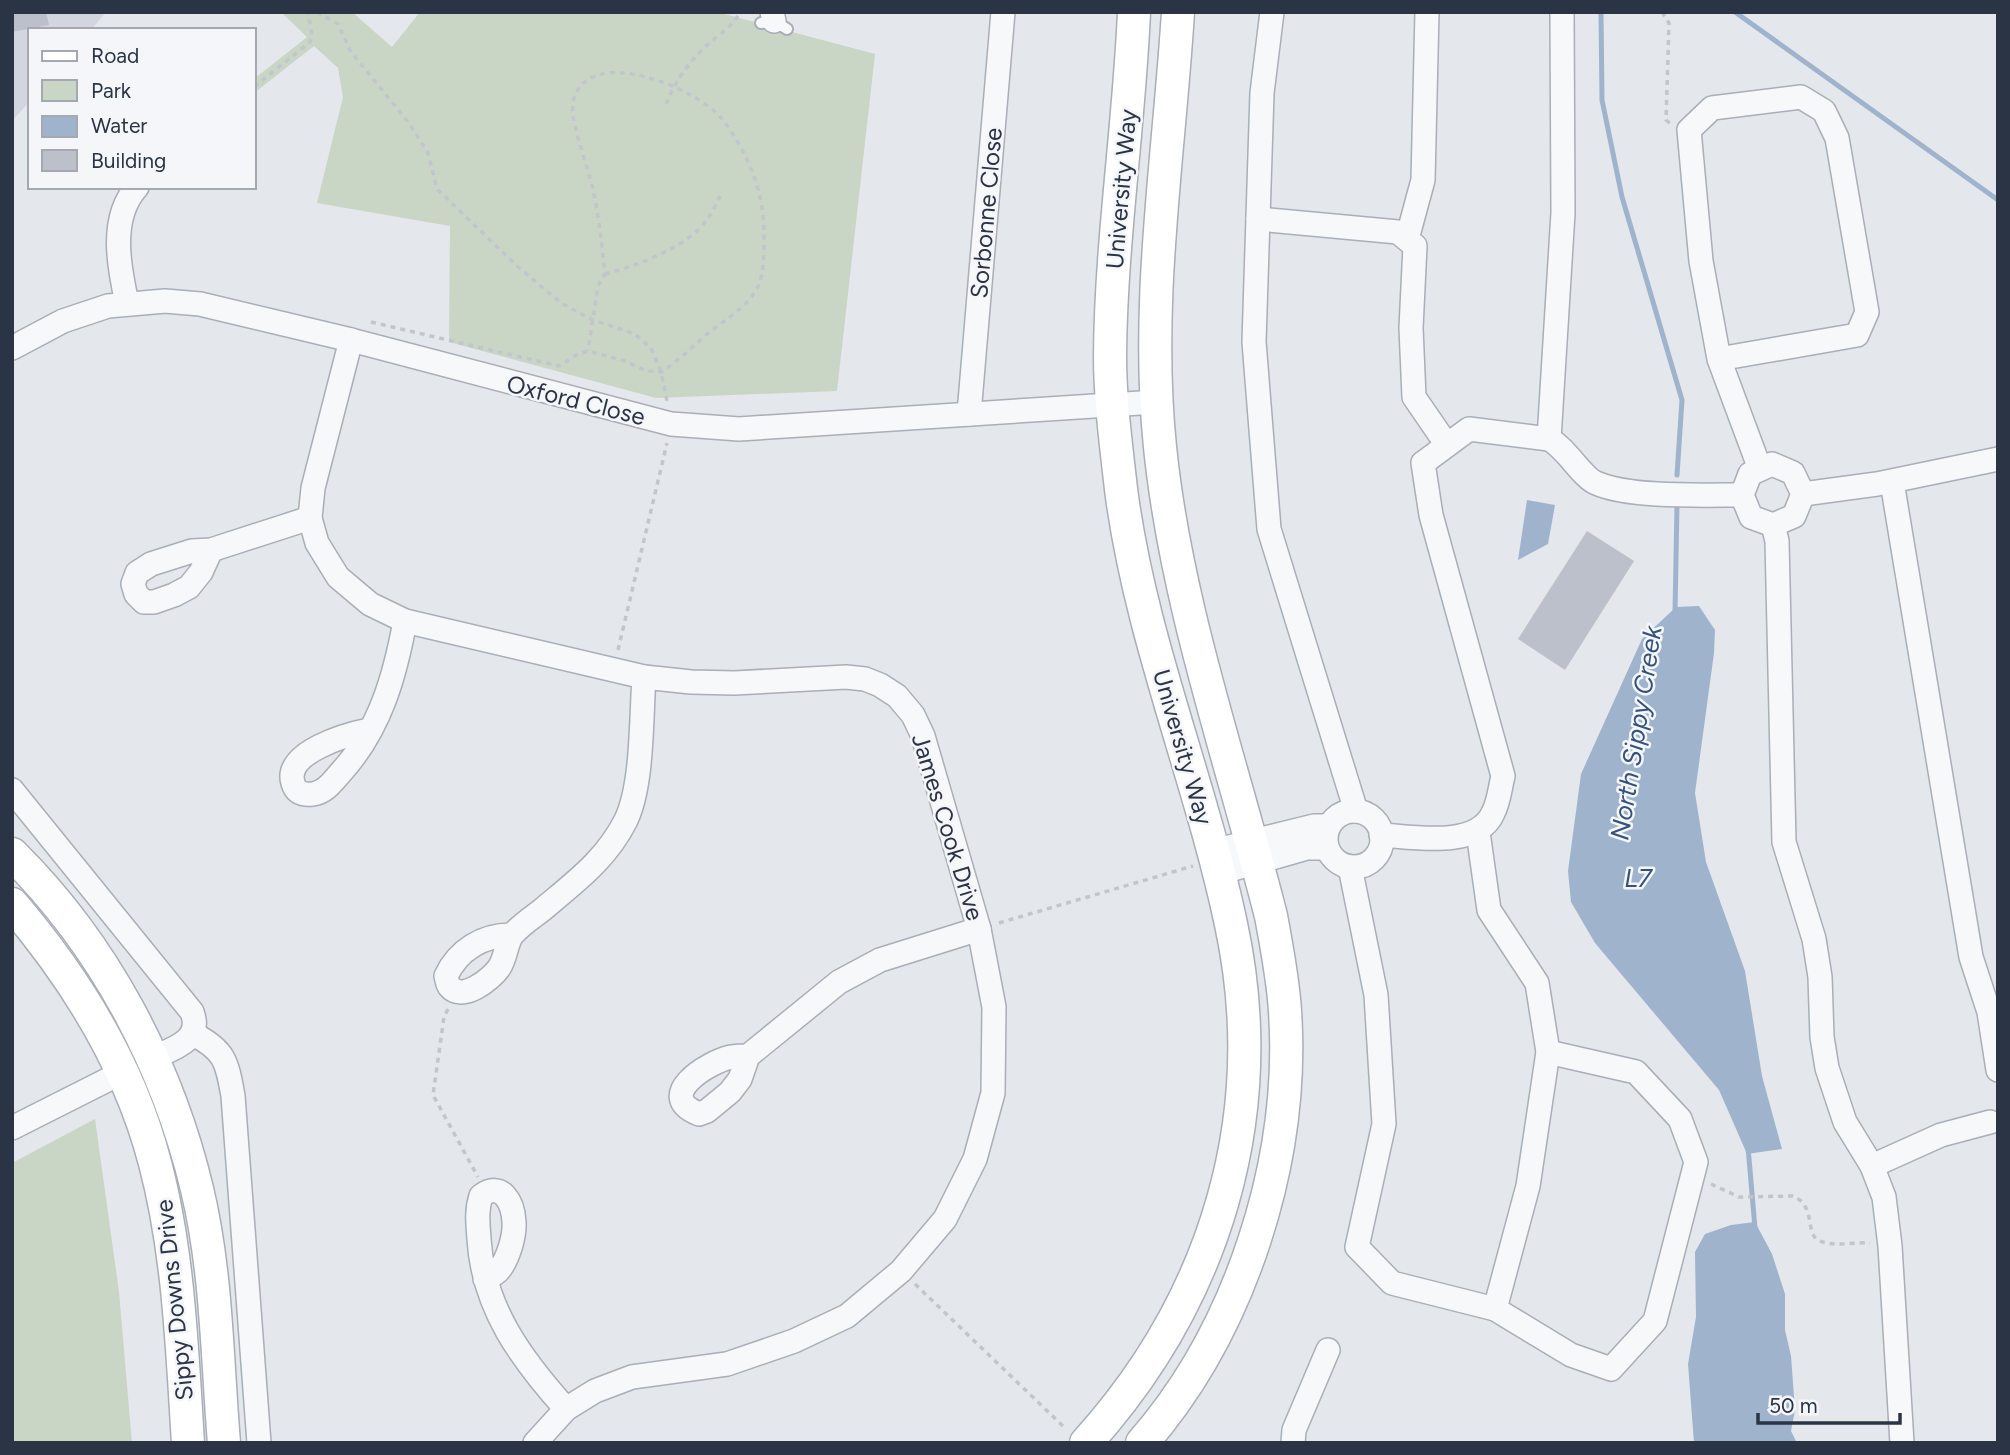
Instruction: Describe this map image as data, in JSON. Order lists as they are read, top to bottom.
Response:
{
  "streets": {
    "main road": ["University Way", "Sippy Downs Drive"],
    "street": ["Sorbonne Close", "Oxford Close", "James Cook Drive"]
  },
  "crossings": [
    ["University Way", "Oxford Close"],
    ["Sorbonne Close", "Oxford Close"],
    ["Oxford Close", "James Cook Drive"]
  ],
  "water": ["North Sippy Creek", "L7"],
  "legend": [
    "Road",
    "Park",
    "Water",
    "Building"
  ],
  "scale_bar": "50 m"
}
